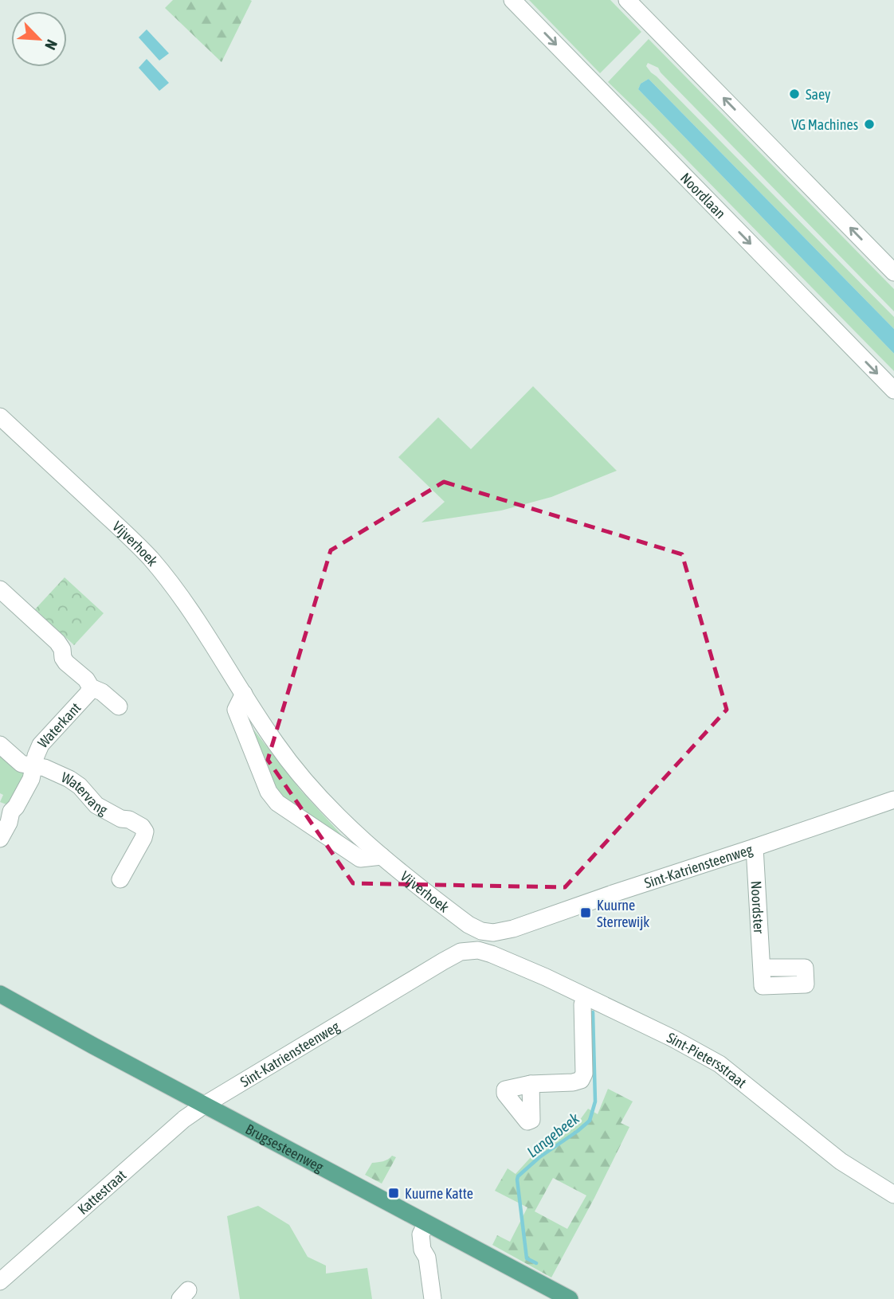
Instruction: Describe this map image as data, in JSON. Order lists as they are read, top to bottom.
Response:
{
  "streets": {
    "main road": ["Brugsesteenweg"],
    "street": [
      "Noordlaan",
      "Vijverhoek",
      "Waterkant",
      "Watervang",
      "Sint-Katriensteenweg",
      "Noordster",
      "Sint-Pietersstraat",
      "Kattestraat"
    ]
  },
  "crossings": [
    ["Vijverhoek", "Sint-Katriensteenweg"],
    ["Waterkant", "Watervang"],
    ["Sint-Katriensteenweg", "Noordster"],
    ["Sint-Katriensteenweg", "Brugsesteenweg"],
    ["Sint-Katriensteenweg", "Kattestraat"],
    ["Brugsesteenweg", "Kattestraat"]
  ],
  "water": ["Langebeek"],
  "places": {
    "other": ["Saey", "VG Machines"],
    "transit": ["Kuurne Sterrewijk", "Kuurne Katte"]
  },
  "north": "bottom right"
}
